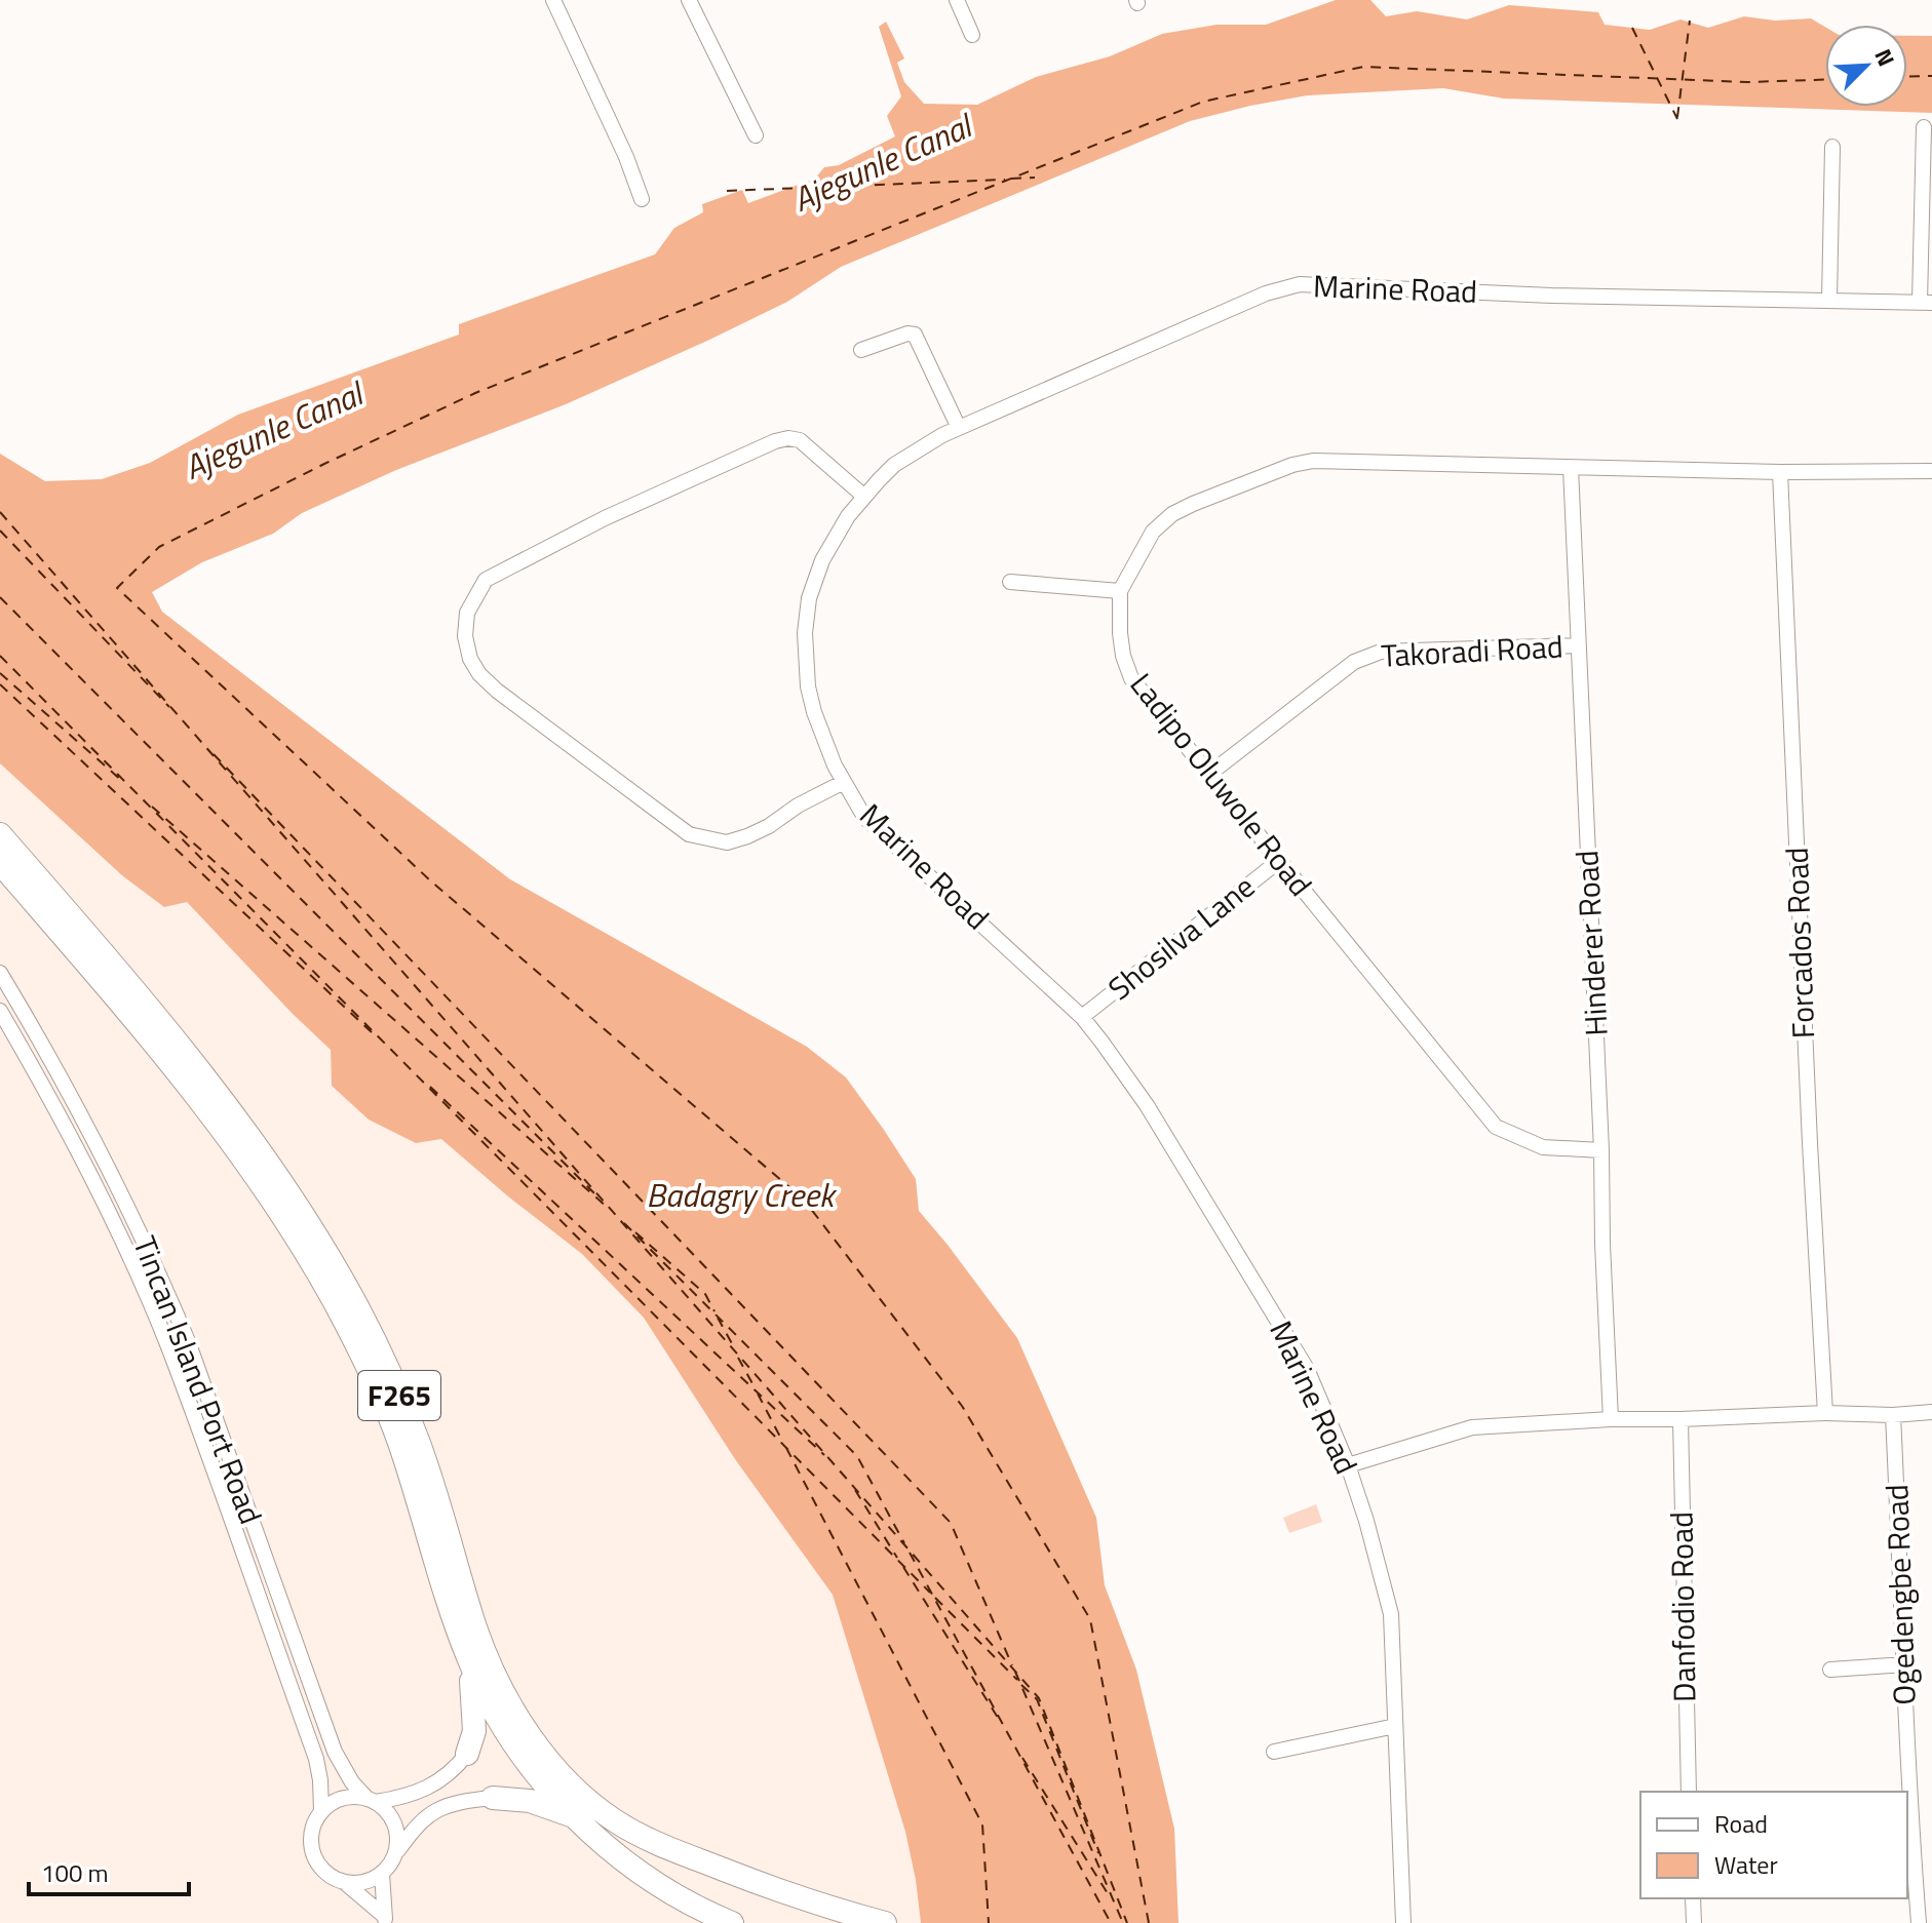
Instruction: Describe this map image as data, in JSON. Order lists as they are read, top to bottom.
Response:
{
  "streets": {
    "highway": ["F265"],
    "street": [
      "Marine Road",
      "Takoradi Road",
      "Ladipo Oluwole Road",
      "Shosilva Lane",
      "Hinderer Road",
      "Forcados Road",
      "Tincan Island Port Road",
      "Ogedengbe Road",
      "Danfodio Road"
    ]
  },
  "crossings": [
    ["Marine Road", "Shosilva Lane"],
    ["Takoradi Road", "Ladipo Oluwole Road"],
    ["Takoradi Road", "Hinderer Road"],
    ["Ladipo Oluwole Road", "Shosilva Lane"],
    ["Ladipo Oluwole Road", "Hinderer Road"],
    ["Ladipo Oluwole Road", "Forcados Road"]
  ],
  "water": ["Ajegunle Canal", "Badagry Creek"],
  "legend": ["Road", "Water"],
  "scale_bar": "100 m",
  "north": "top right"
}
